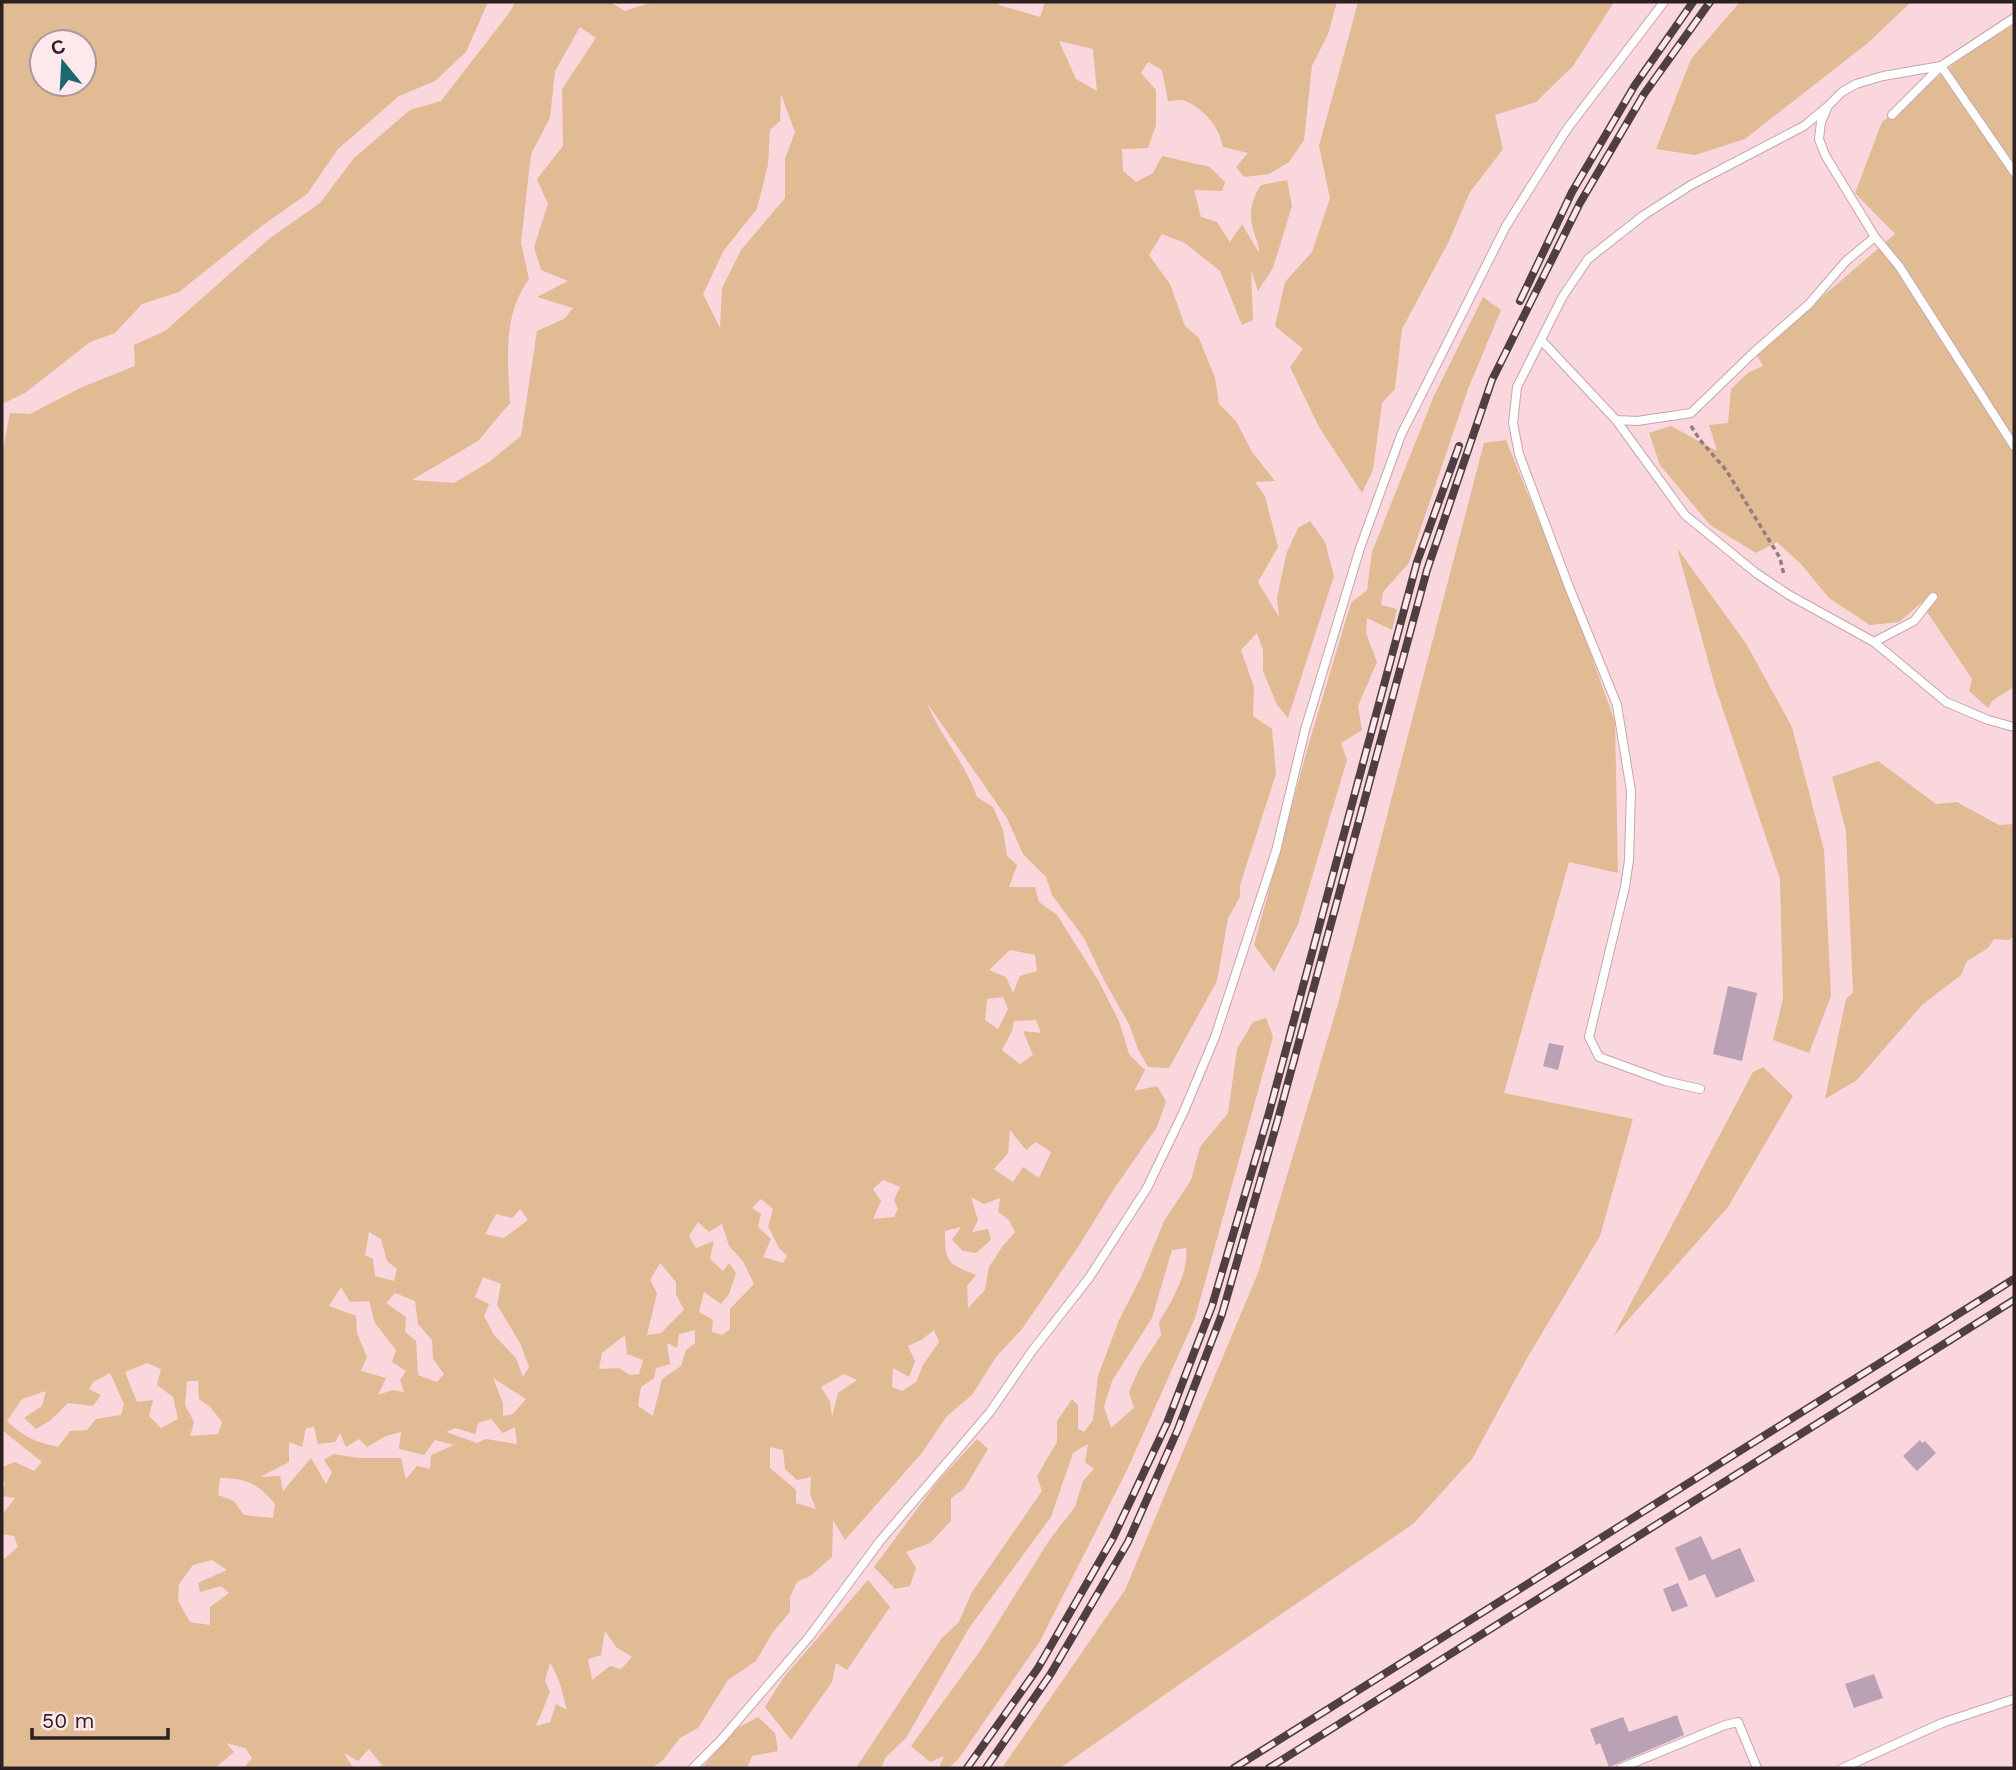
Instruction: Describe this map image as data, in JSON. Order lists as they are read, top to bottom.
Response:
{
  "scale_bar": "50 m",
  "north": "top"
}
